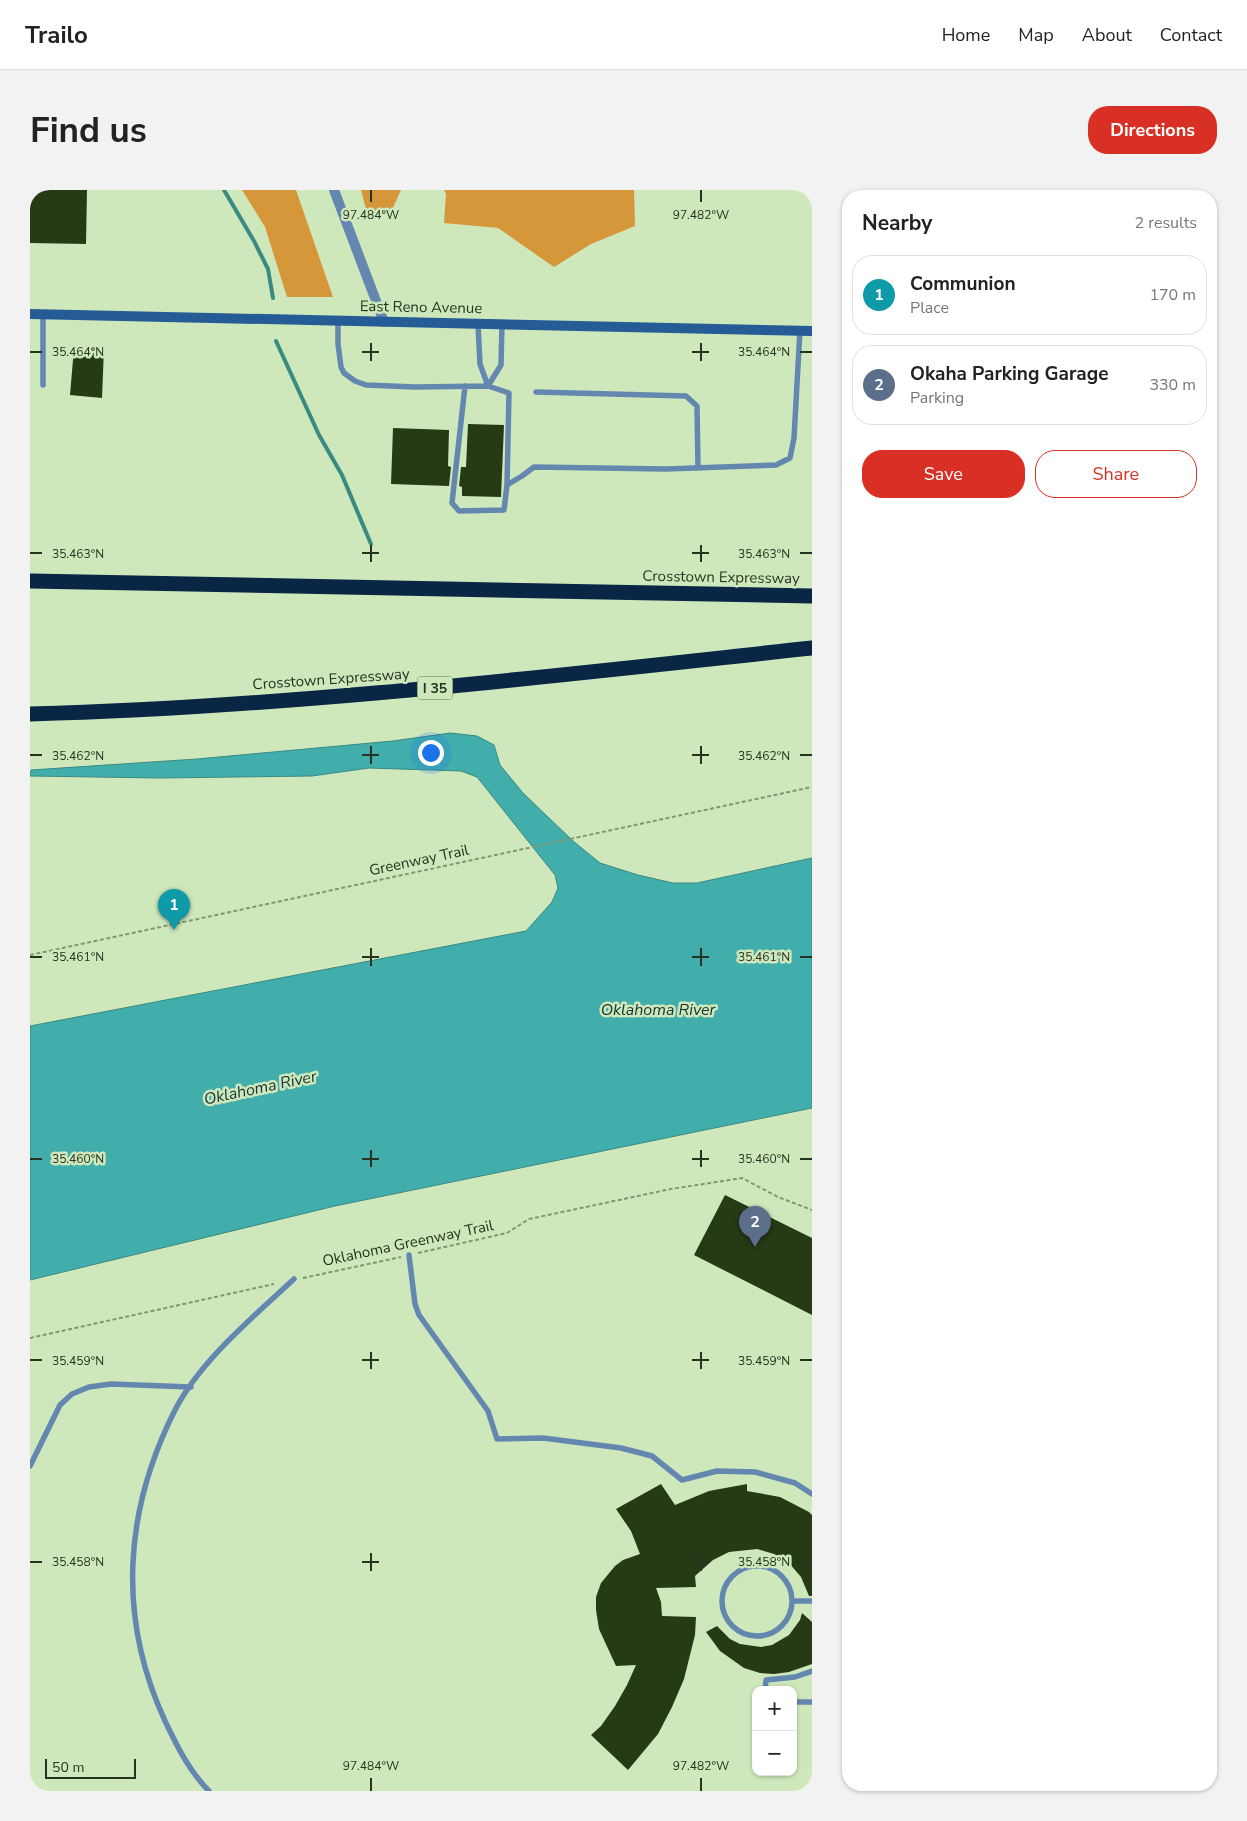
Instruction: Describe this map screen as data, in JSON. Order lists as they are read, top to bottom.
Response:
{
  "streets": {
    "highway": ["Crosstown Expressway", "I 35"],
    "main road": ["East Reno Avenue"],
    "path": ["Greenway Trail", "Oklahoma Greenway Trail"]
  },
  "water": ["Oklahoma River"],
  "scale_bar": "50 m",
  "page": {
    "header": "Trailo",
    "nav": [
      "Home",
      "Map",
      "About",
      "Contact"
    ],
    "buttons": [
      "Directions",
      ["Save", "Share"]
    ],
    "title": "Find us",
    "heading": ["Nearby", "2 results"],
    "list": [
      {
        "mark": "1",
        "name": "Communion",
        "note": "Place",
        "value": "170 m"
      },
      {
        "mark": "2",
        "name": "Okaha Parking Garage",
        "note": "Parking",
        "value": "330 m"
      }
    ],
    "pins": ["1", "2"],
    "map_buttons": ["+", "−"],
    "scale": "50 m"
  },
  "coordinates": [
    "97.484°W",
    "97.482°W",
    "35.464°N",
    "35.463°N",
    "35.462°N",
    "35.461°N",
    "35.460°N",
    "35.459°N",
    "35.458°N"
  ]
}
